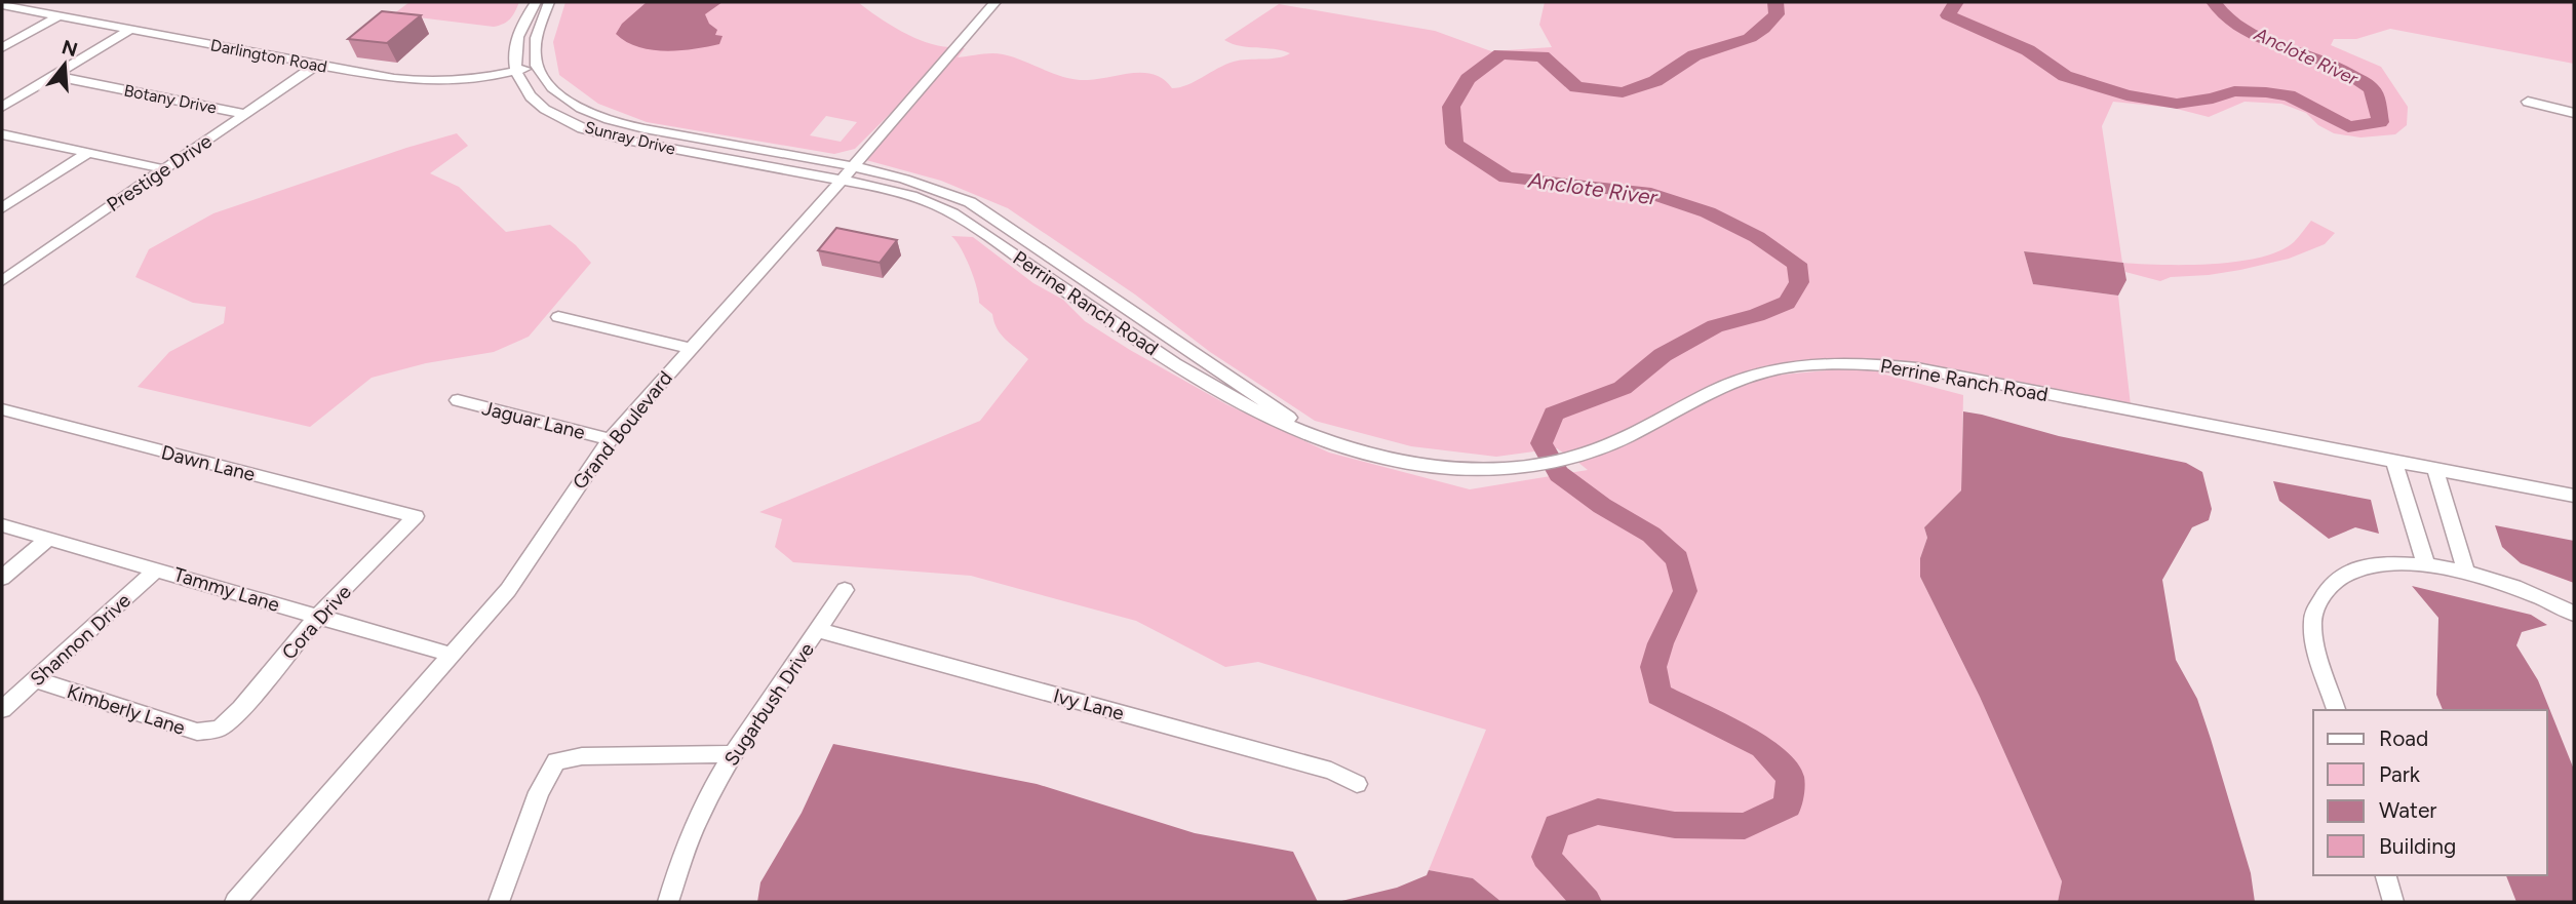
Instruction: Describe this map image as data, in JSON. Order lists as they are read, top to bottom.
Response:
{
  "streets": {
    "street": [
      "Darlington Road",
      "Botany Drive",
      "Sunray Drive",
      "Prestige Drive",
      "Perrine Ranch Road",
      "Jaguar Lane",
      "Grand Boulevard",
      "Dawn Lane",
      "Tammy Lane",
      "Cora Drive",
      "Shannon Drive",
      "Sugarbush Drive",
      "Ivy Lane",
      "Kimberly Lane"
    ]
  },
  "crossings": [
    ["Darlington Road", "Sunray Drive"],
    ["Darlington Road", "Prestige Drive"],
    ["Botany Drive", "Prestige Drive"],
    ["Sunray Drive", "Perrine Ranch Road"],
    ["Sunray Drive", "Grand Boulevard"],
    ["Perrine Ranch Road", "Grand Boulevard"],
    ["Jaguar Lane", "Grand Boulevard"],
    ["Grand Boulevard", "Tammy Lane"],
    ["Dawn Lane", "Cora Drive"],
    ["Tammy Lane", "Cora Drive"],
    ["Tammy Lane", "Shannon Drive"],
    ["Cora Drive", "Kimberly Lane"],
    ["Shannon Drive", "Kimberly Lane"],
    ["Sugarbush Drive", "Ivy Lane"]
  ],
  "water": ["Anclote River"],
  "legend": [
    "Road",
    "Park",
    "Water",
    "Building"
  ],
  "north": "top"
}
